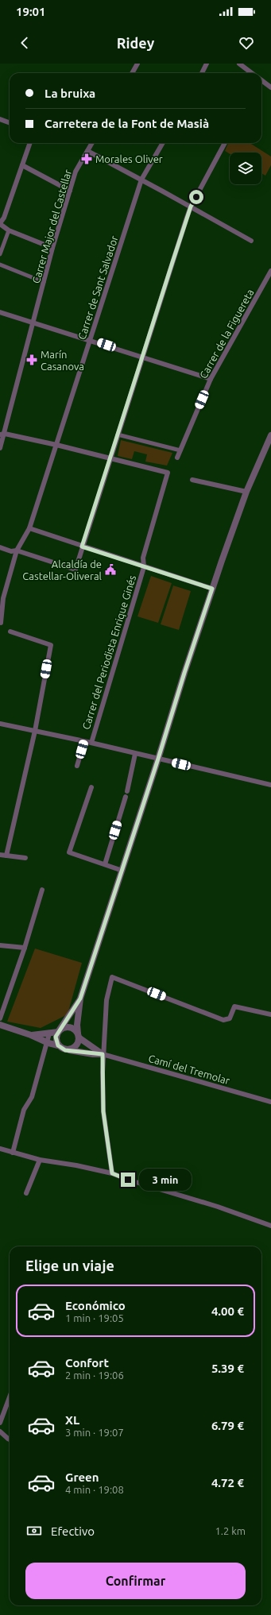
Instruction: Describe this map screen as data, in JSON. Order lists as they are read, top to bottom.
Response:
{
  "streets": {
    "street": [
      "Carrer Major del Castellar",
      "Carrer de Sant Salvador",
      "Carrer de la Figuereta",
      "Carrer del Periodista Enrique Ginés",
      "Camí del Tremolar"
    ]
  },
  "places": {
    "pharmacy": ["Morales Oliver", "Marín Casanova"],
    "public building": ["Alcaldía de Castellar-Oliveral"]
  },
  "page": {
    "status": "19:01",
    "header": "Ridey",
    "banner": ["La bruixa", "Carretera de la Font de Masià"],
    "bubble": "3 min",
    "heading": "Elige un viaje",
    "list": [
      {
        "name": "Económico",
        "note": "1 min · 19:05",
        "value": "4.00 €"
      },
      {
        "name": "Confort",
        "note": "2 min · 19:06",
        "value": "5.39 €"
      },
      {
        "name": "XL",
        "note": "3 min · 19:07",
        "value": "6.79 €"
      },
      {
        "name": "Green",
        "note": "4 min · 19:08",
        "value": "4.72 €"
      }
    ],
    "pay": ["Efectivo", "1.2 km"],
    "buttons": "Confirmar"
  }
}
